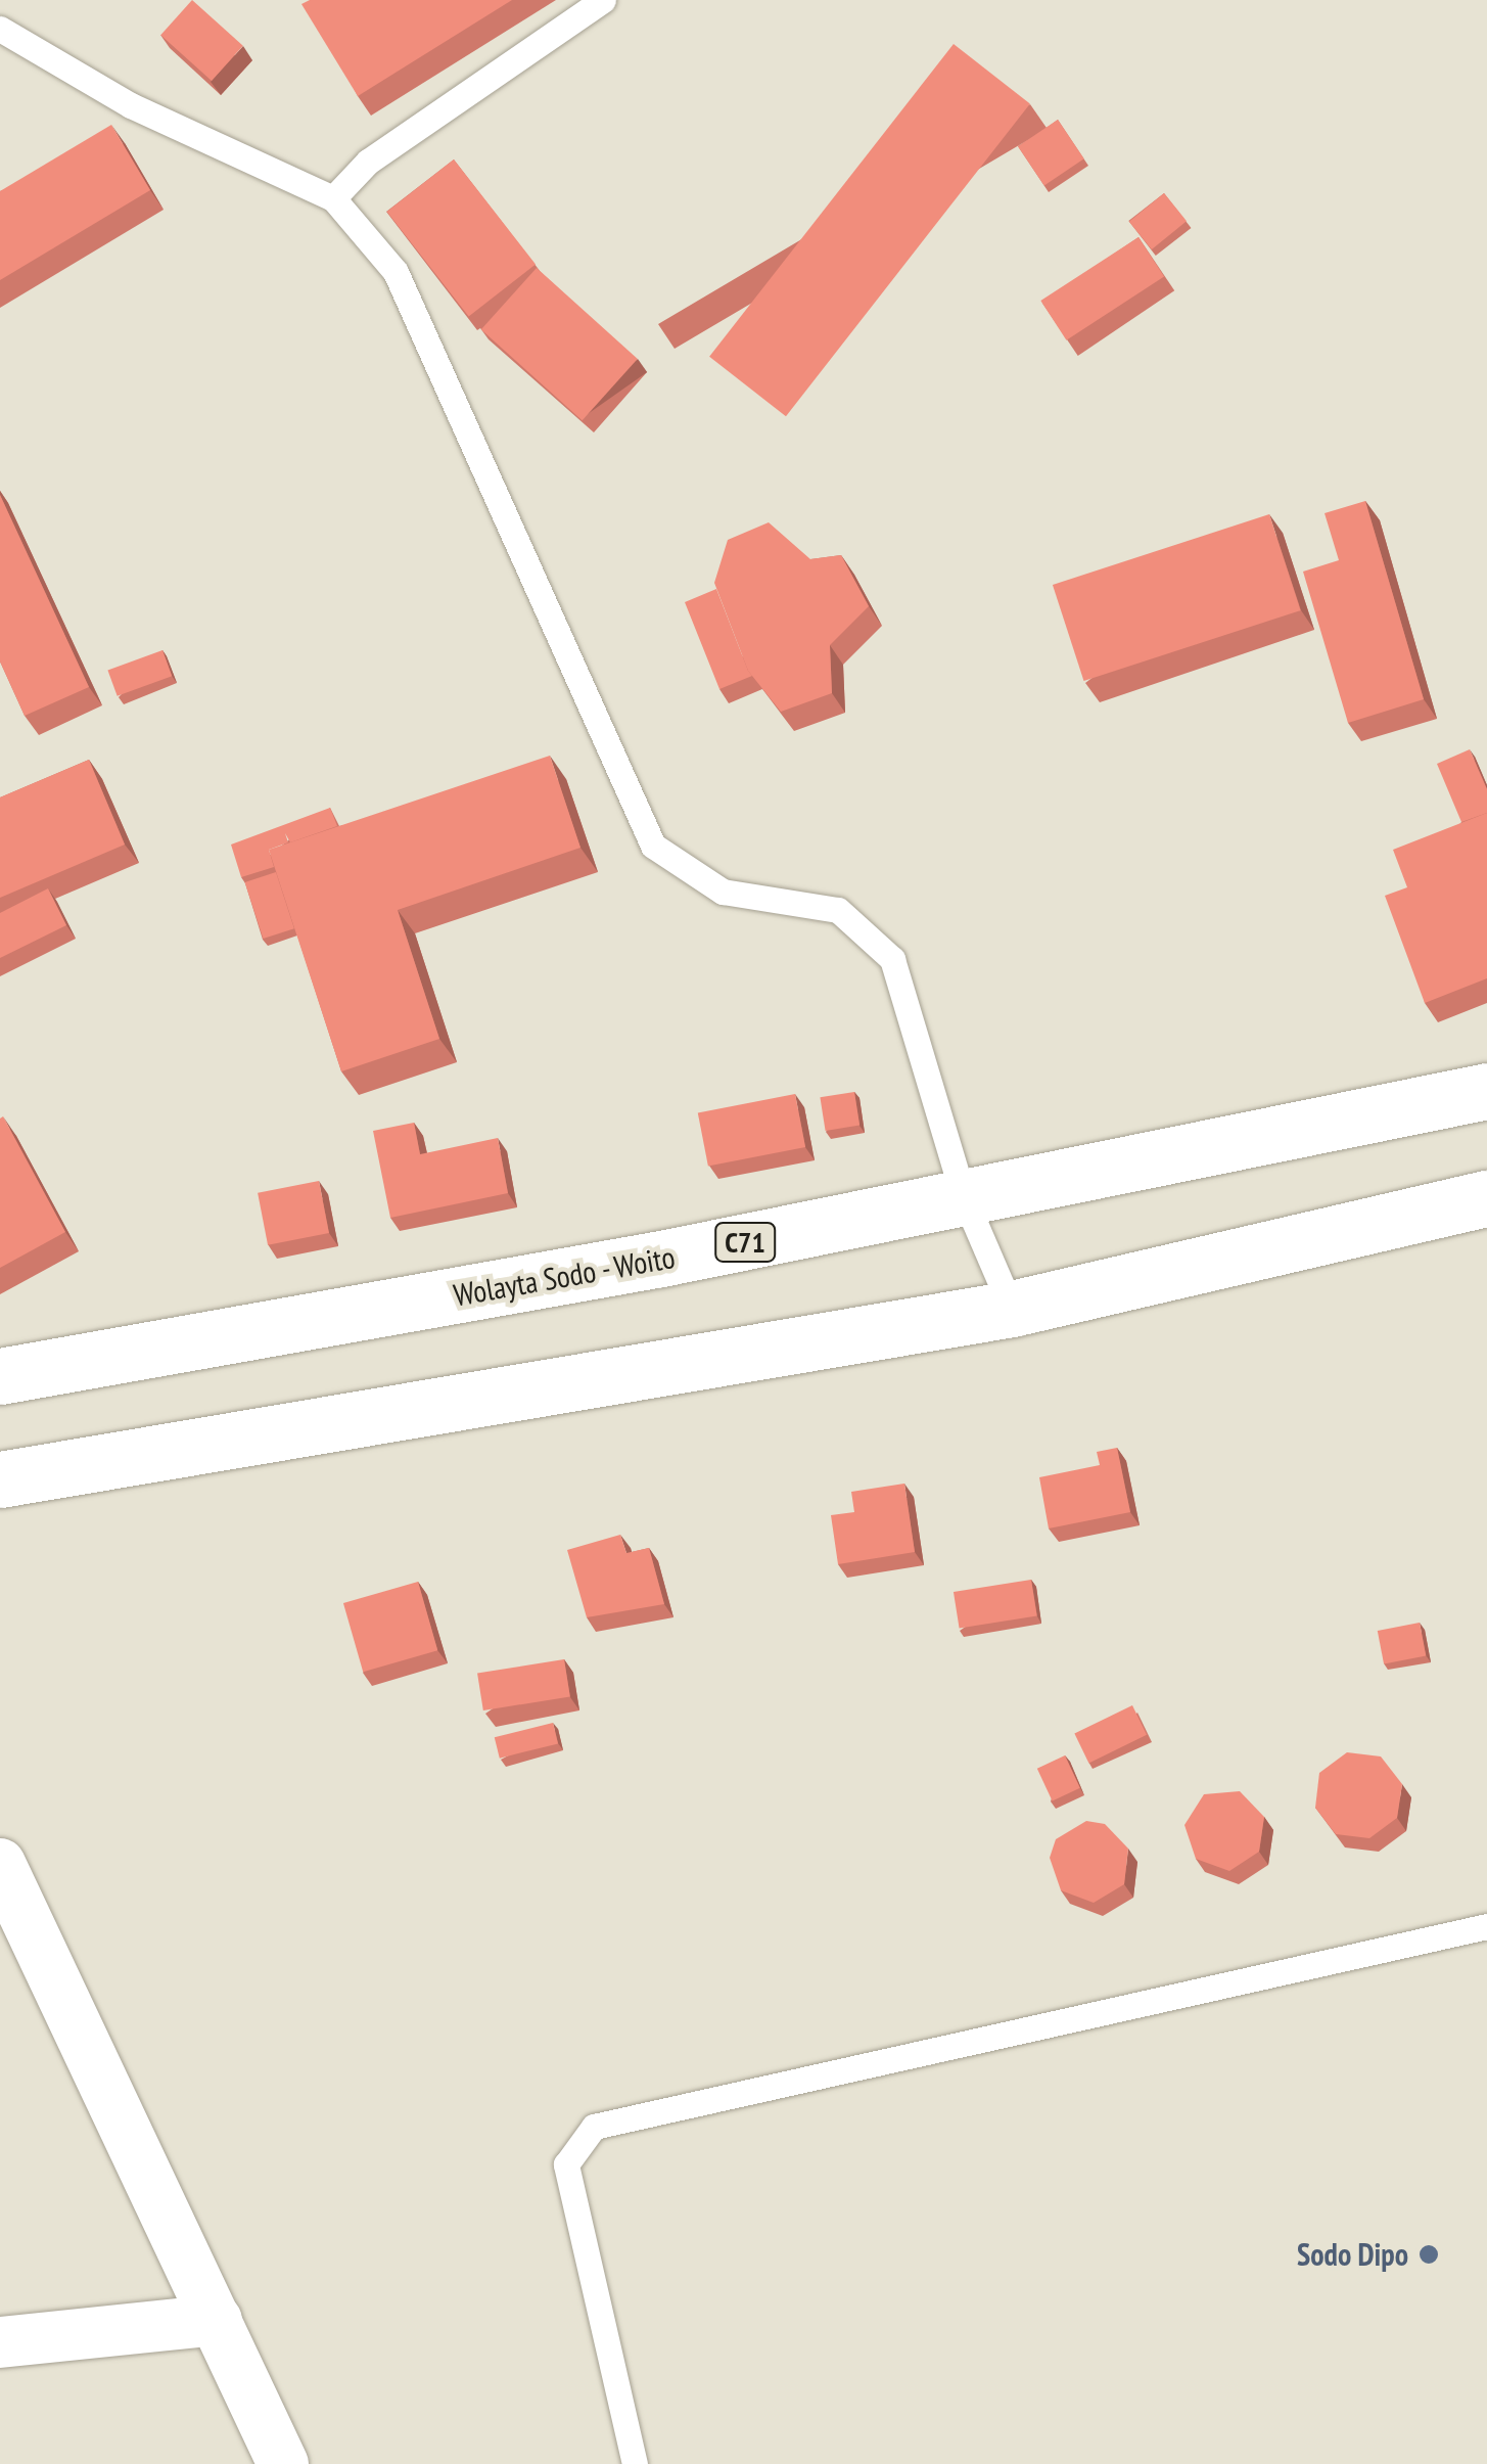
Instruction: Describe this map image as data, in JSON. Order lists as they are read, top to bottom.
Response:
{
  "streets": {
    "highway": ["C71", "Wolayta Sodo - Woito"]
  },
  "places": ["Sodo Dipo"]
}
